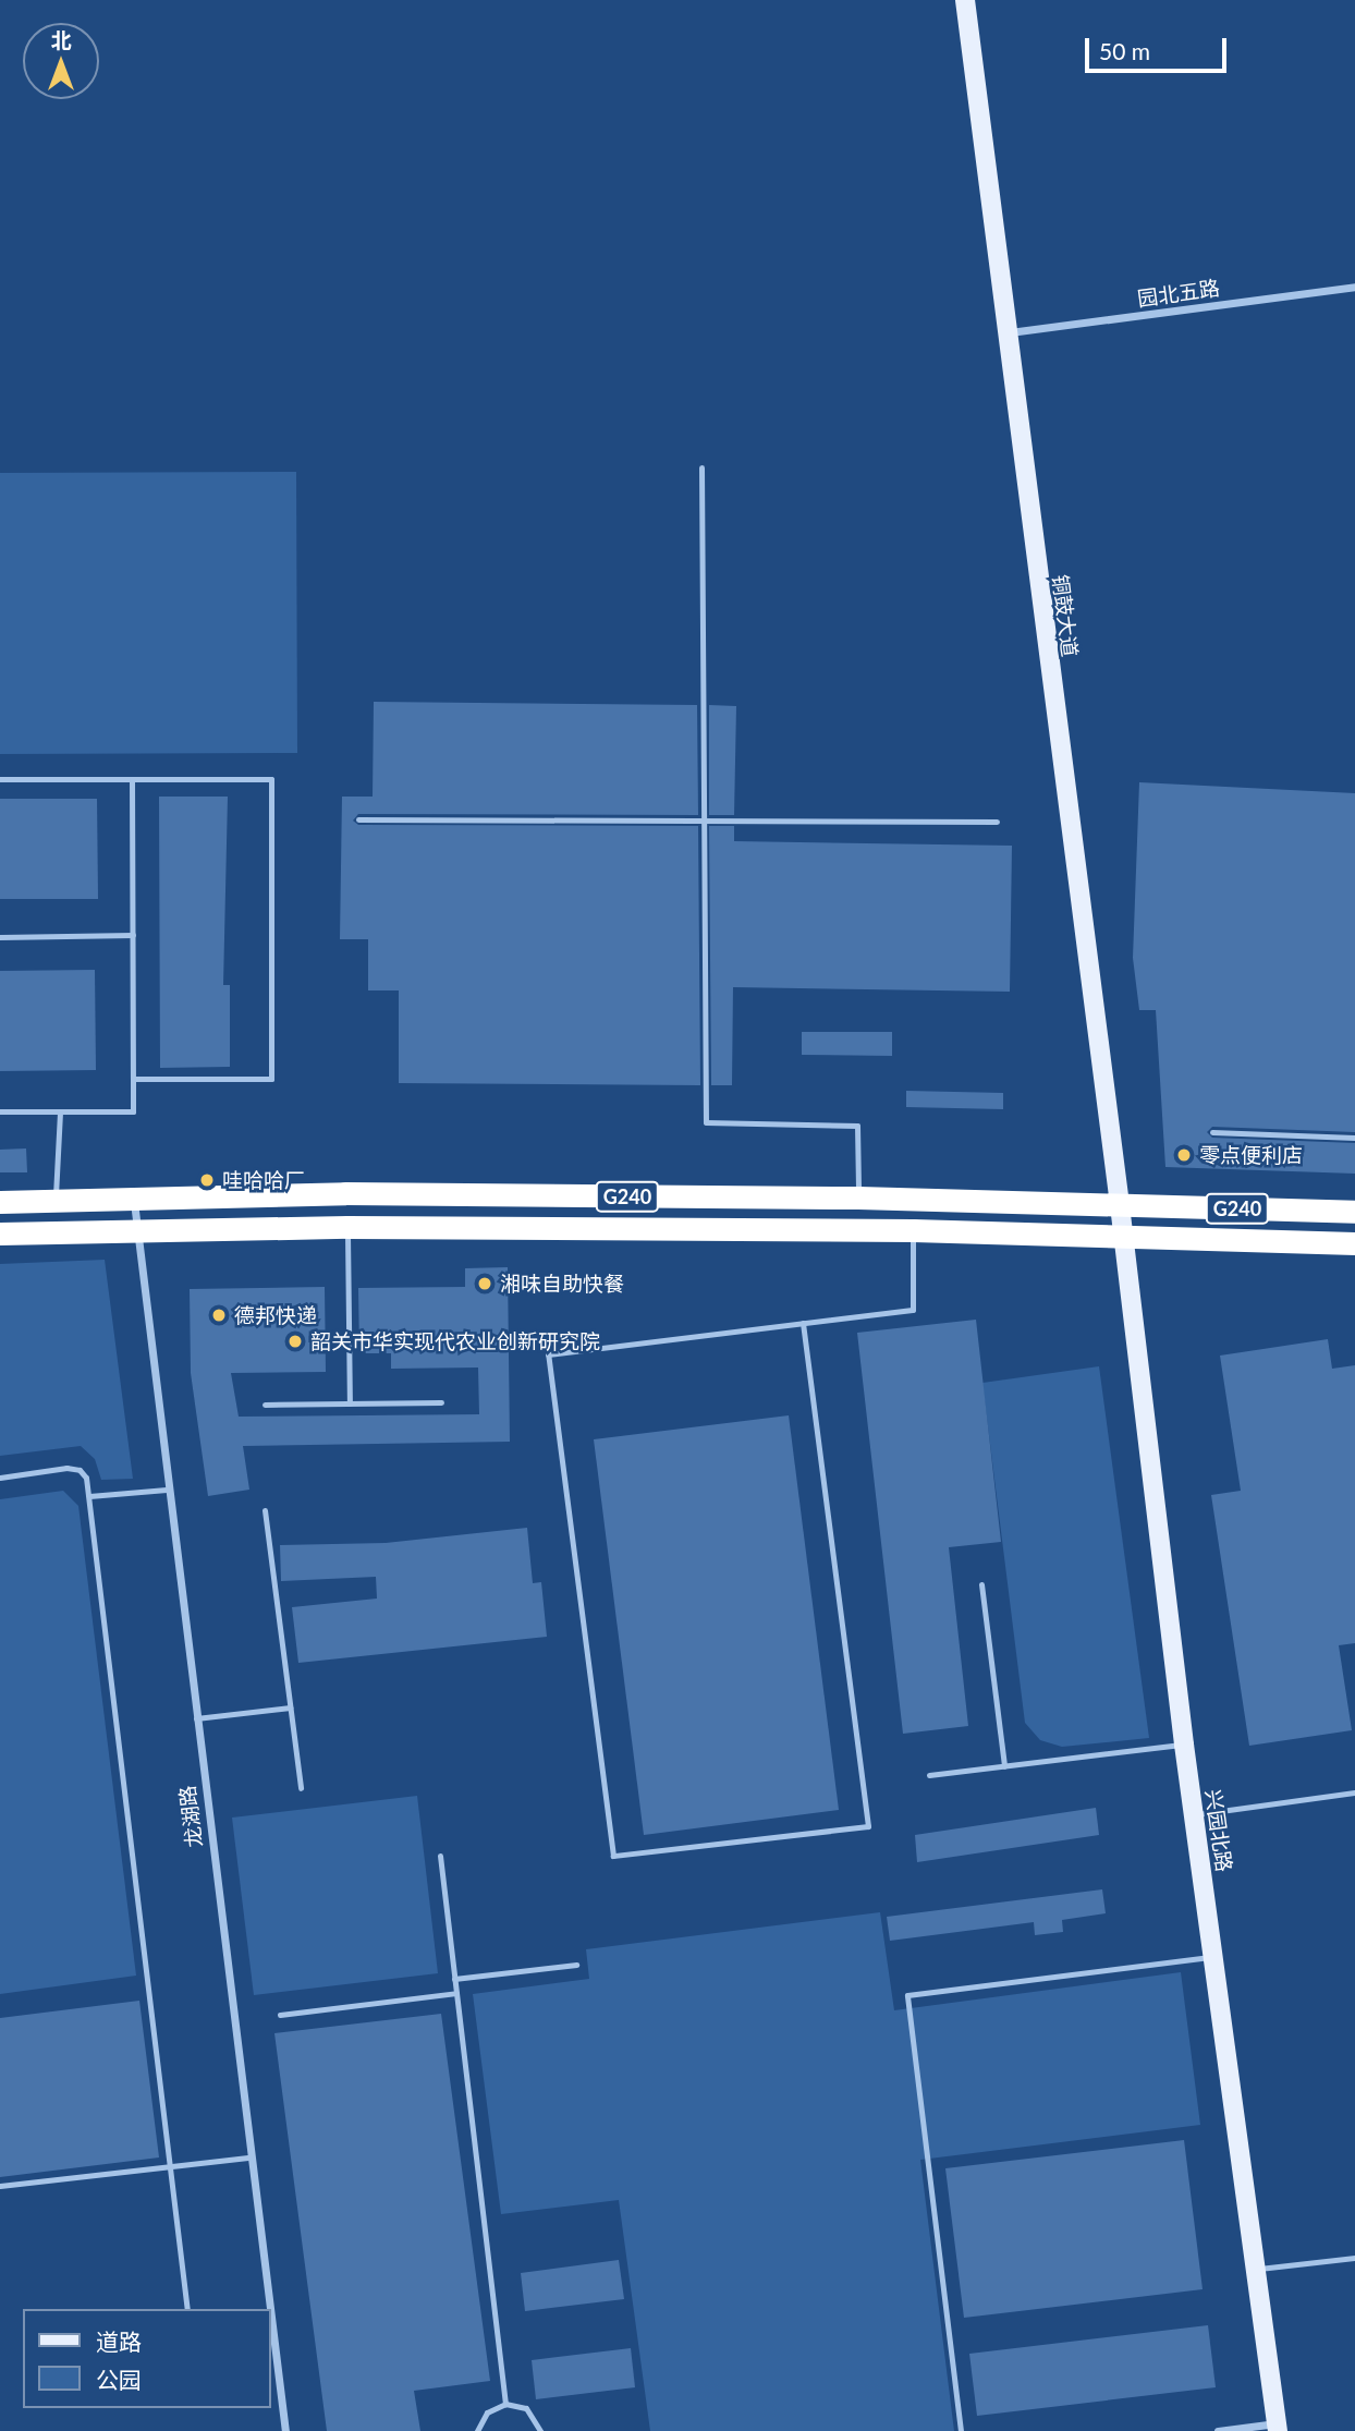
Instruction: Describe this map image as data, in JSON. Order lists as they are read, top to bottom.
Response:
{
  "streets": {
    "highway": ["G240"],
    "main road": ["铜鼓大道", "兴园北路"],
    "street": ["园北五路", "龙湖路"]
  },
  "crossings": [
    ["园北五路", "铜鼓大道"],
    ["铜鼓大道", "G240"],
    ["铜鼓大道", "兴园北路"],
    ["G240", "龙湖路"],
    ["G240", "兴园北路"]
  ],
  "places": [
    "零点便利店",
    "哇哈哈厂",
    "湘味自助快餐",
    "德邦快递",
    "韶关市华实现代农业创新研究院"
  ],
  "legend": ["道路", "公园"],
  "scale_bar": "50 m",
  "north": "top"
}
